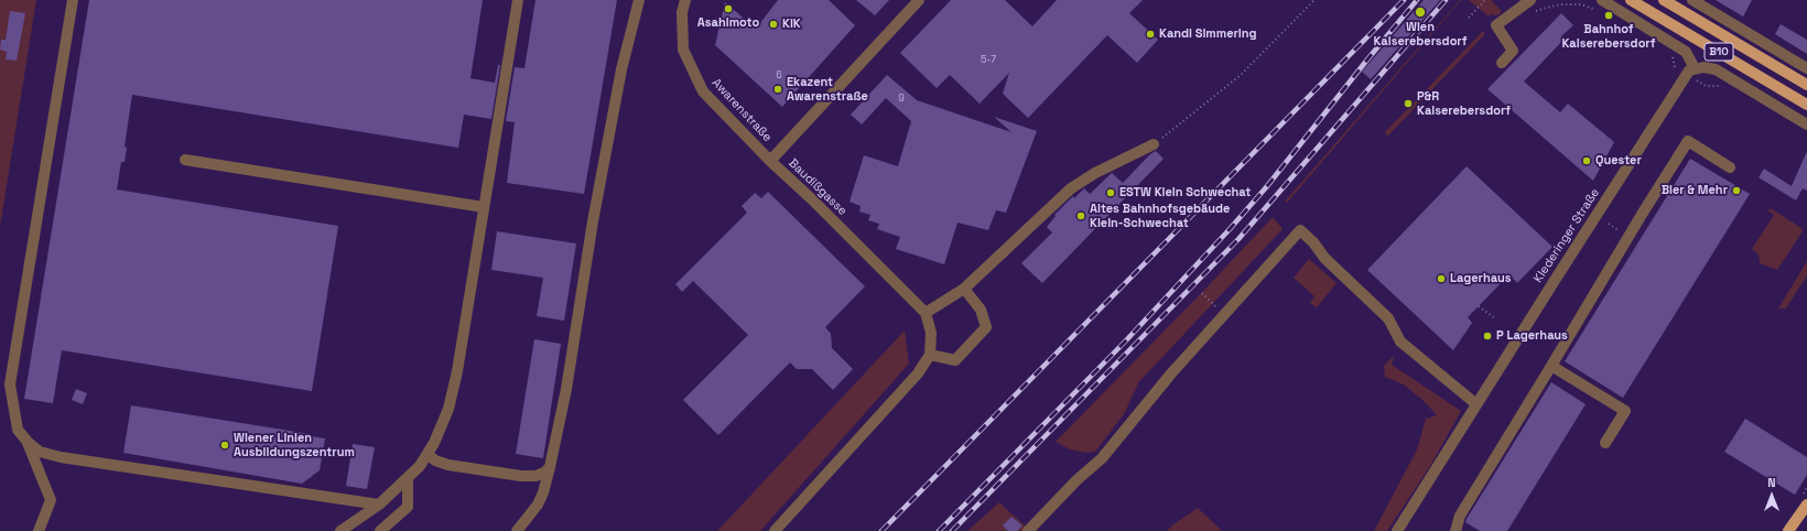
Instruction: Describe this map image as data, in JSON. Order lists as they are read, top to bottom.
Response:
{
  "streets": {
    "main road": ["B10"],
    "street": ["Awarenstraße", "Baudißgasse", "Klederinger Straße"]
  },
  "crossings": [
    ["Awarenstraße", "Baudißgasse"]
  ],
  "places": [
    "Asahimoto",
    "Wien Kaiserebersdorf",
    "Bahnhof Kaiserebersdorf",
    "KiK",
    "Kandl Simmering",
    "Ekazent Awarenstraße",
    "P&R Kaiserebersdorf",
    "Quester",
    "Bier & Mehr",
    "ESTW Klein Schwechat",
    "Altes Bahnhofsgebäude Klein-Schwechat",
    "Lagerhaus",
    "P Lagerhaus",
    "Wiener Linien Ausbildungszentrum"
  ],
  "house_numbers": ["5-7", "6", "9"],
  "north": "top"
}
